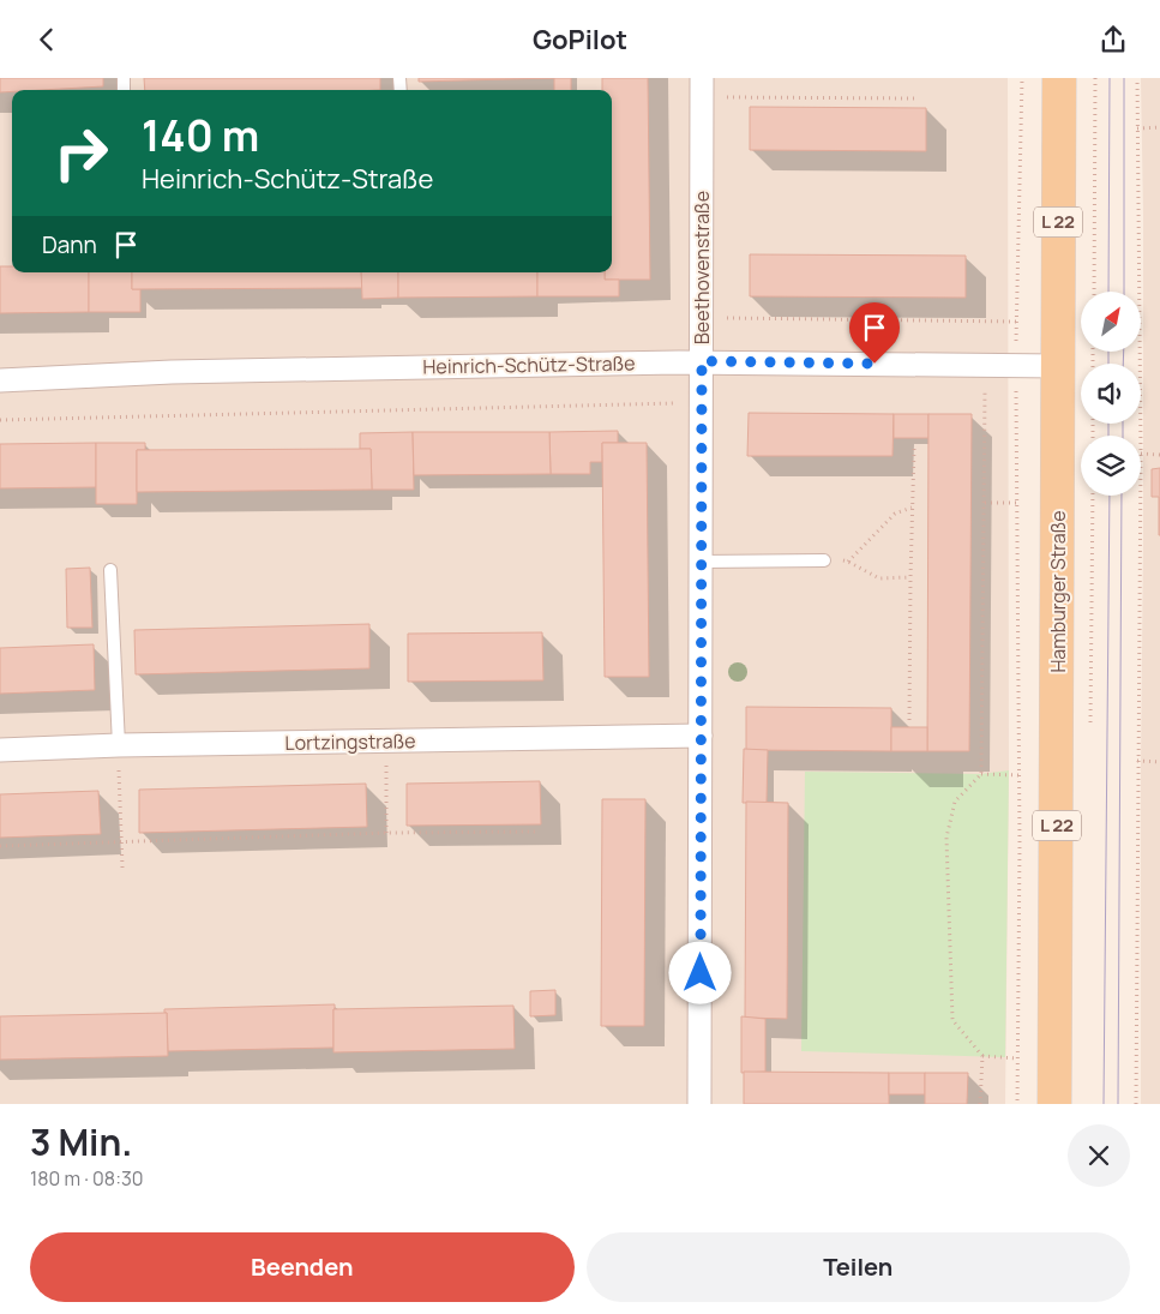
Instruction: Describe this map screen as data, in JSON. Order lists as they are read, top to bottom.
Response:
{
  "streets": {
    "main road": ["L 22", "Hamburger Straße"],
    "street": ["Beethovenstraße", "Heinrich-Schütz-Straße", "Lortzingstraße"]
  },
  "crossings": [
    ["Beethovenstraße", "Heinrich-Schütz-Straße"],
    ["Beethovenstraße", "Lortzingstraße"],
    ["Heinrich-Schütz-Straße", "Hamburger Straße"]
  ],
  "north": "top right",
  "page": {
    "header": "GoPilot",
    "turn": ["140 m", "Heinrich-Schütz-Straße"],
    "then": "Dann",
    "heading": ["3 Min.", "180 m · 08:30"],
    "buttons": ["Beenden", "Teilen"]
  }
}
